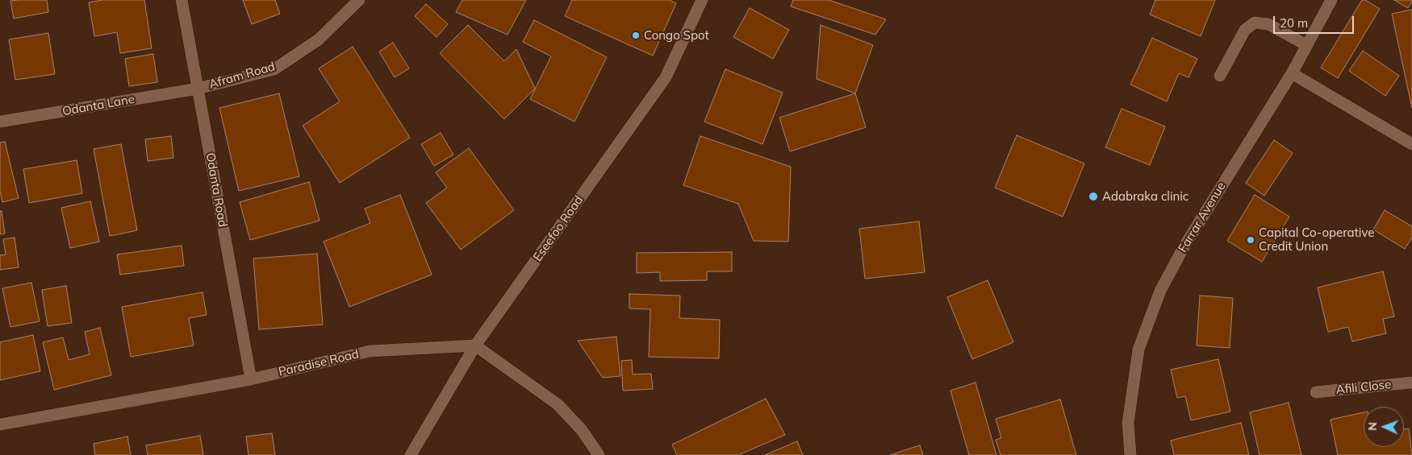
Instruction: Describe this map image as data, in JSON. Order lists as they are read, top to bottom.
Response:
{
  "streets": {
    "street": [
      "Afram Road",
      "Odanta Lane",
      "Odanta Road",
      "Farrar Avenue",
      "Eseefoo Road",
      "Paradise Road",
      "Afili Close"
    ]
  },
  "crossings": [
    ["Afram Road", "Odanta Lane"],
    ["Afram Road", "Odanta Road"],
    ["Odanta Lane", "Odanta Road"],
    ["Odanta Road", "Paradise Road"],
    ["Eseefoo Road", "Paradise Road"]
  ],
  "places": ["Congo Spot", "Adabraka clinic", "Capital Co-operative Credit Union"],
  "scale_bar": "20 m",
  "north": "left"
}
